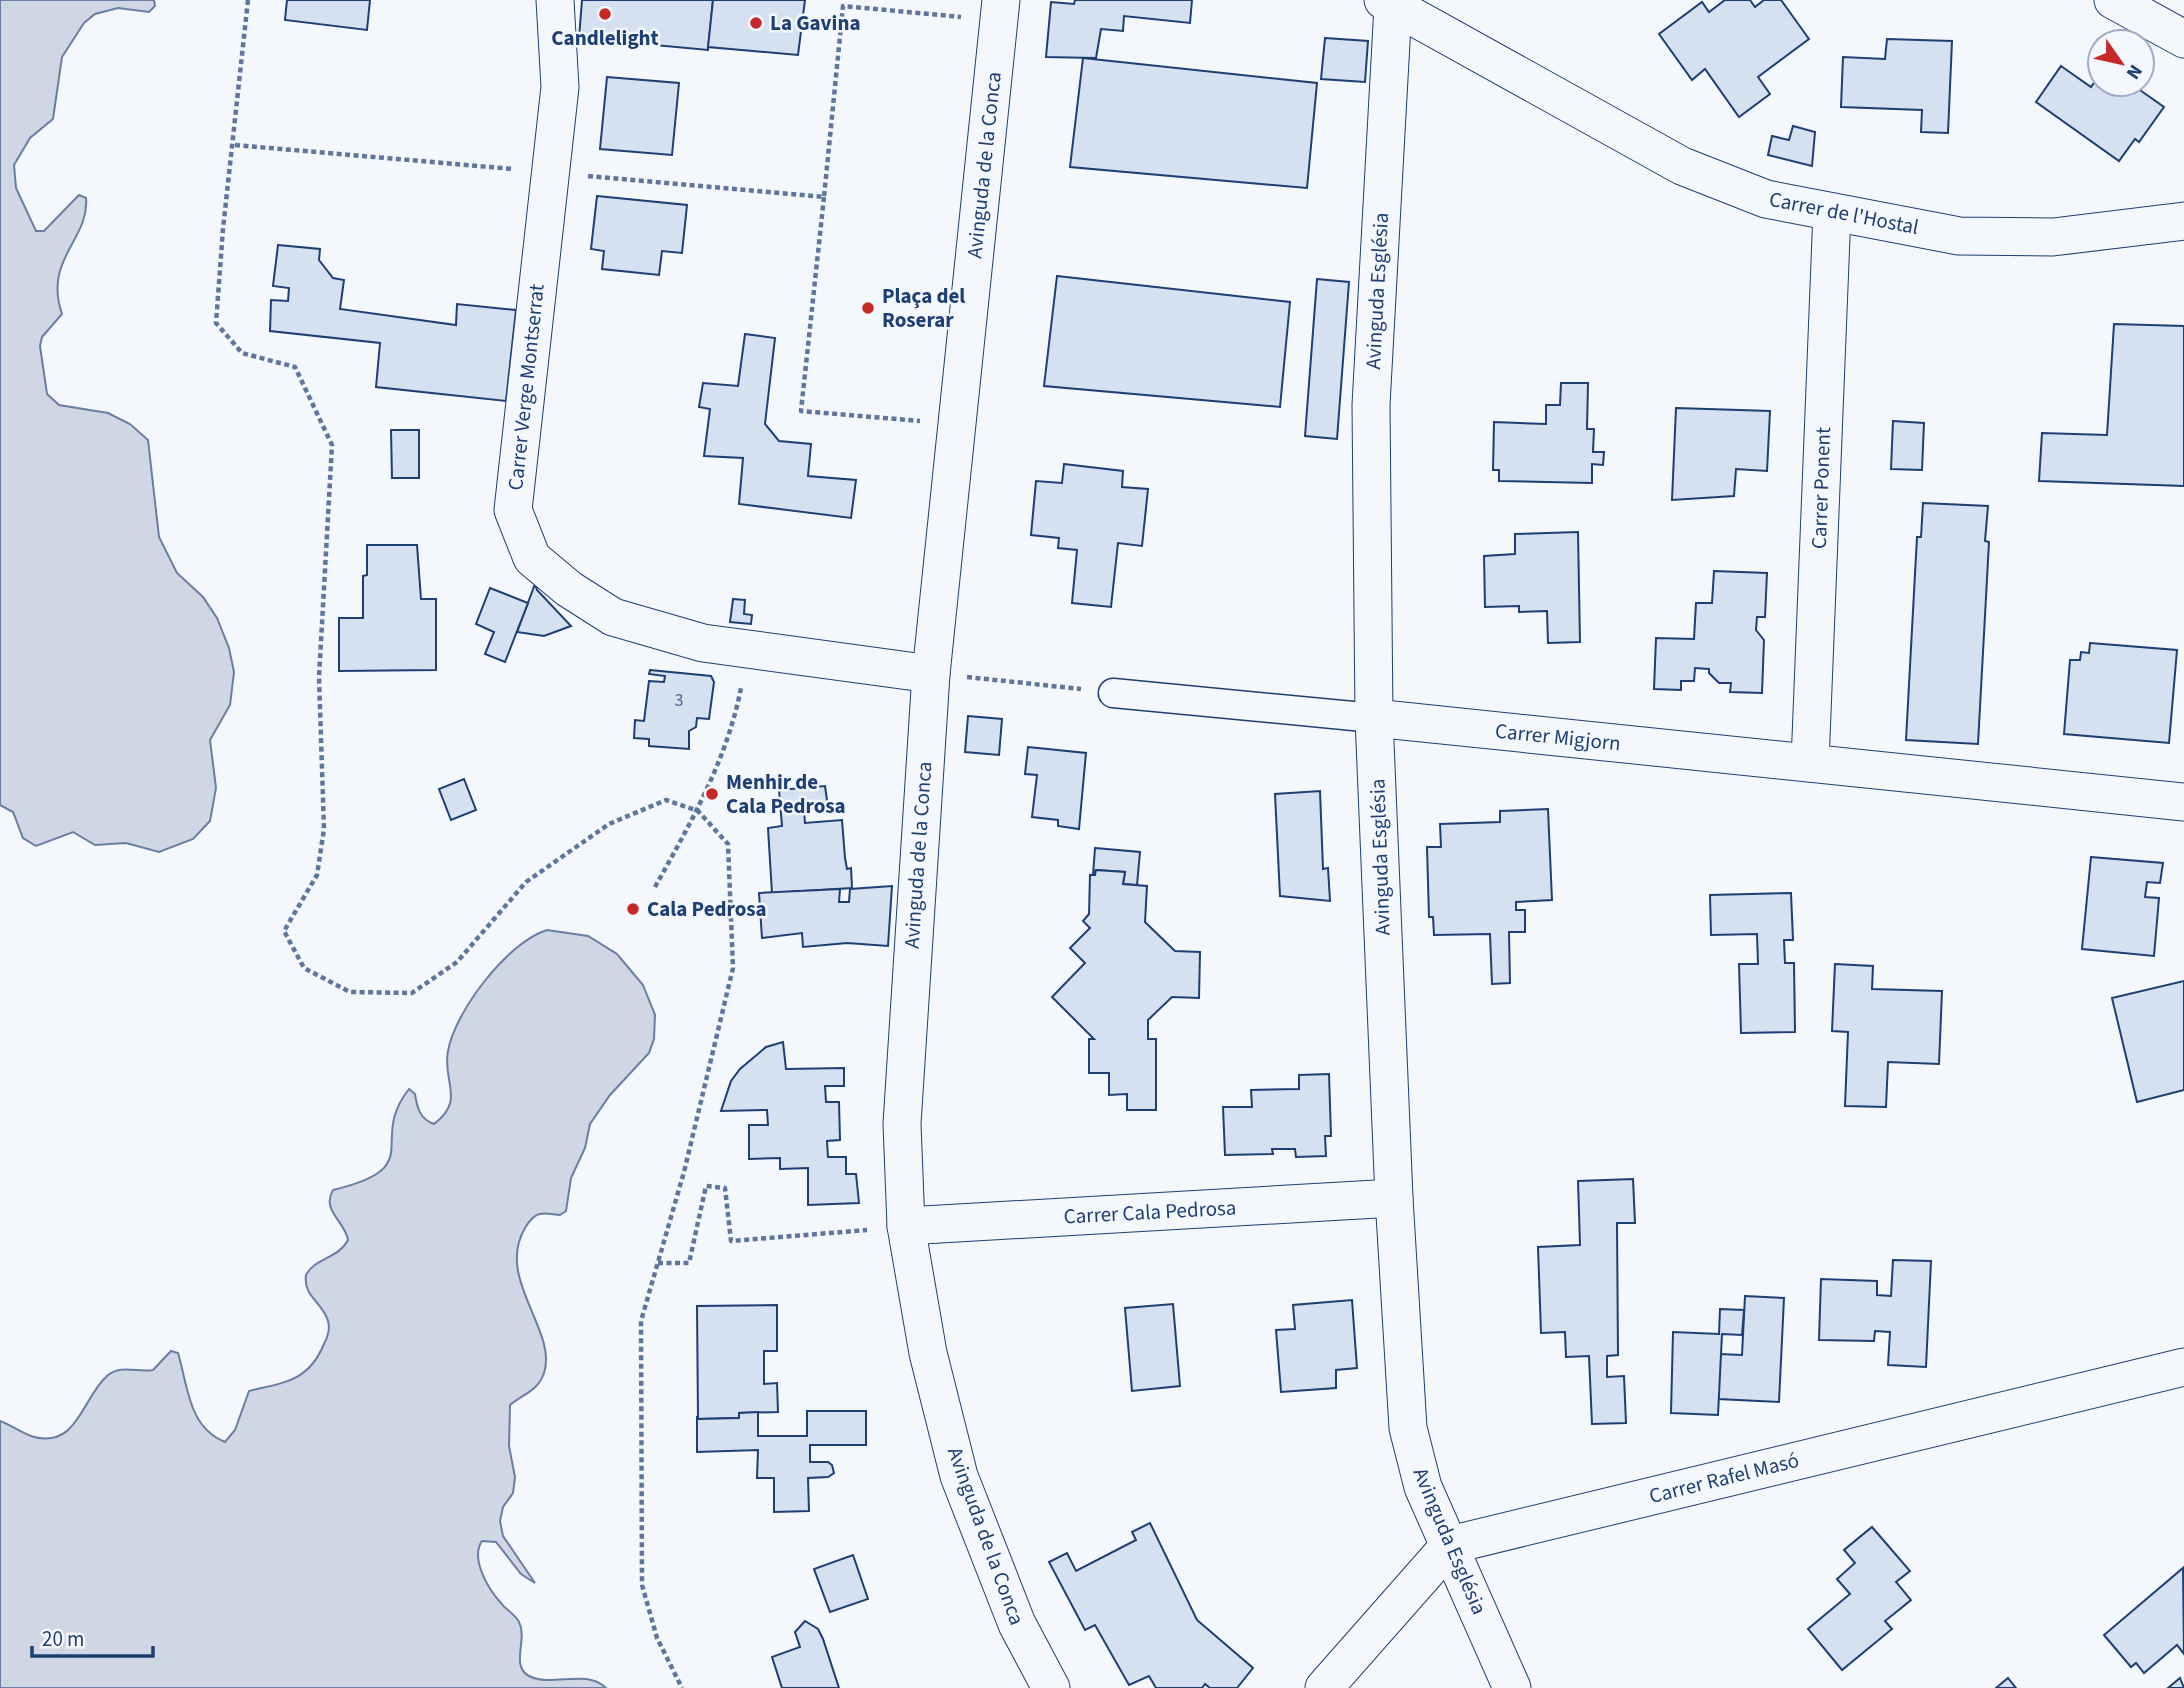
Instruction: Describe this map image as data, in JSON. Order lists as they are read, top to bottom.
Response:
{
  "streets": {
    "street": [
      "Avinguda de la Conca",
      "Carrer de l'Hostal",
      "Avinguda Església",
      "Carrer Verge Montserrat",
      "Carrer Ponent",
      "Carrer Migjorn",
      "Carrer Cala Pedrosa",
      "Carrer Rafel Masó"
    ]
  },
  "crossings": [
    ["Avinguda de la Conca", "Carrer Verge Montserrat"],
    ["Avinguda de la Conca", "Carrer Cala Pedrosa"],
    ["Carrer de l'Hostal", "Avinguda Església"],
    ["Carrer de l'Hostal", "Carrer Ponent"],
    ["Avinguda Església", "Carrer Migjorn"],
    ["Avinguda Església", "Carrer Cala Pedrosa"],
    ["Avinguda Església", "Carrer Rafel Masó"],
    ["Carrer Ponent", "Carrer Migjorn"]
  ],
  "places": [
    "Candlelight",
    "La Gavina",
    "Plaça del Roserar",
    "Menhir de Cala Pedrosa",
    "Cala Pedrosa"
  ],
  "house_numbers": ["3"],
  "scale_bar": "20 m",
  "north": "bottom right"
}
